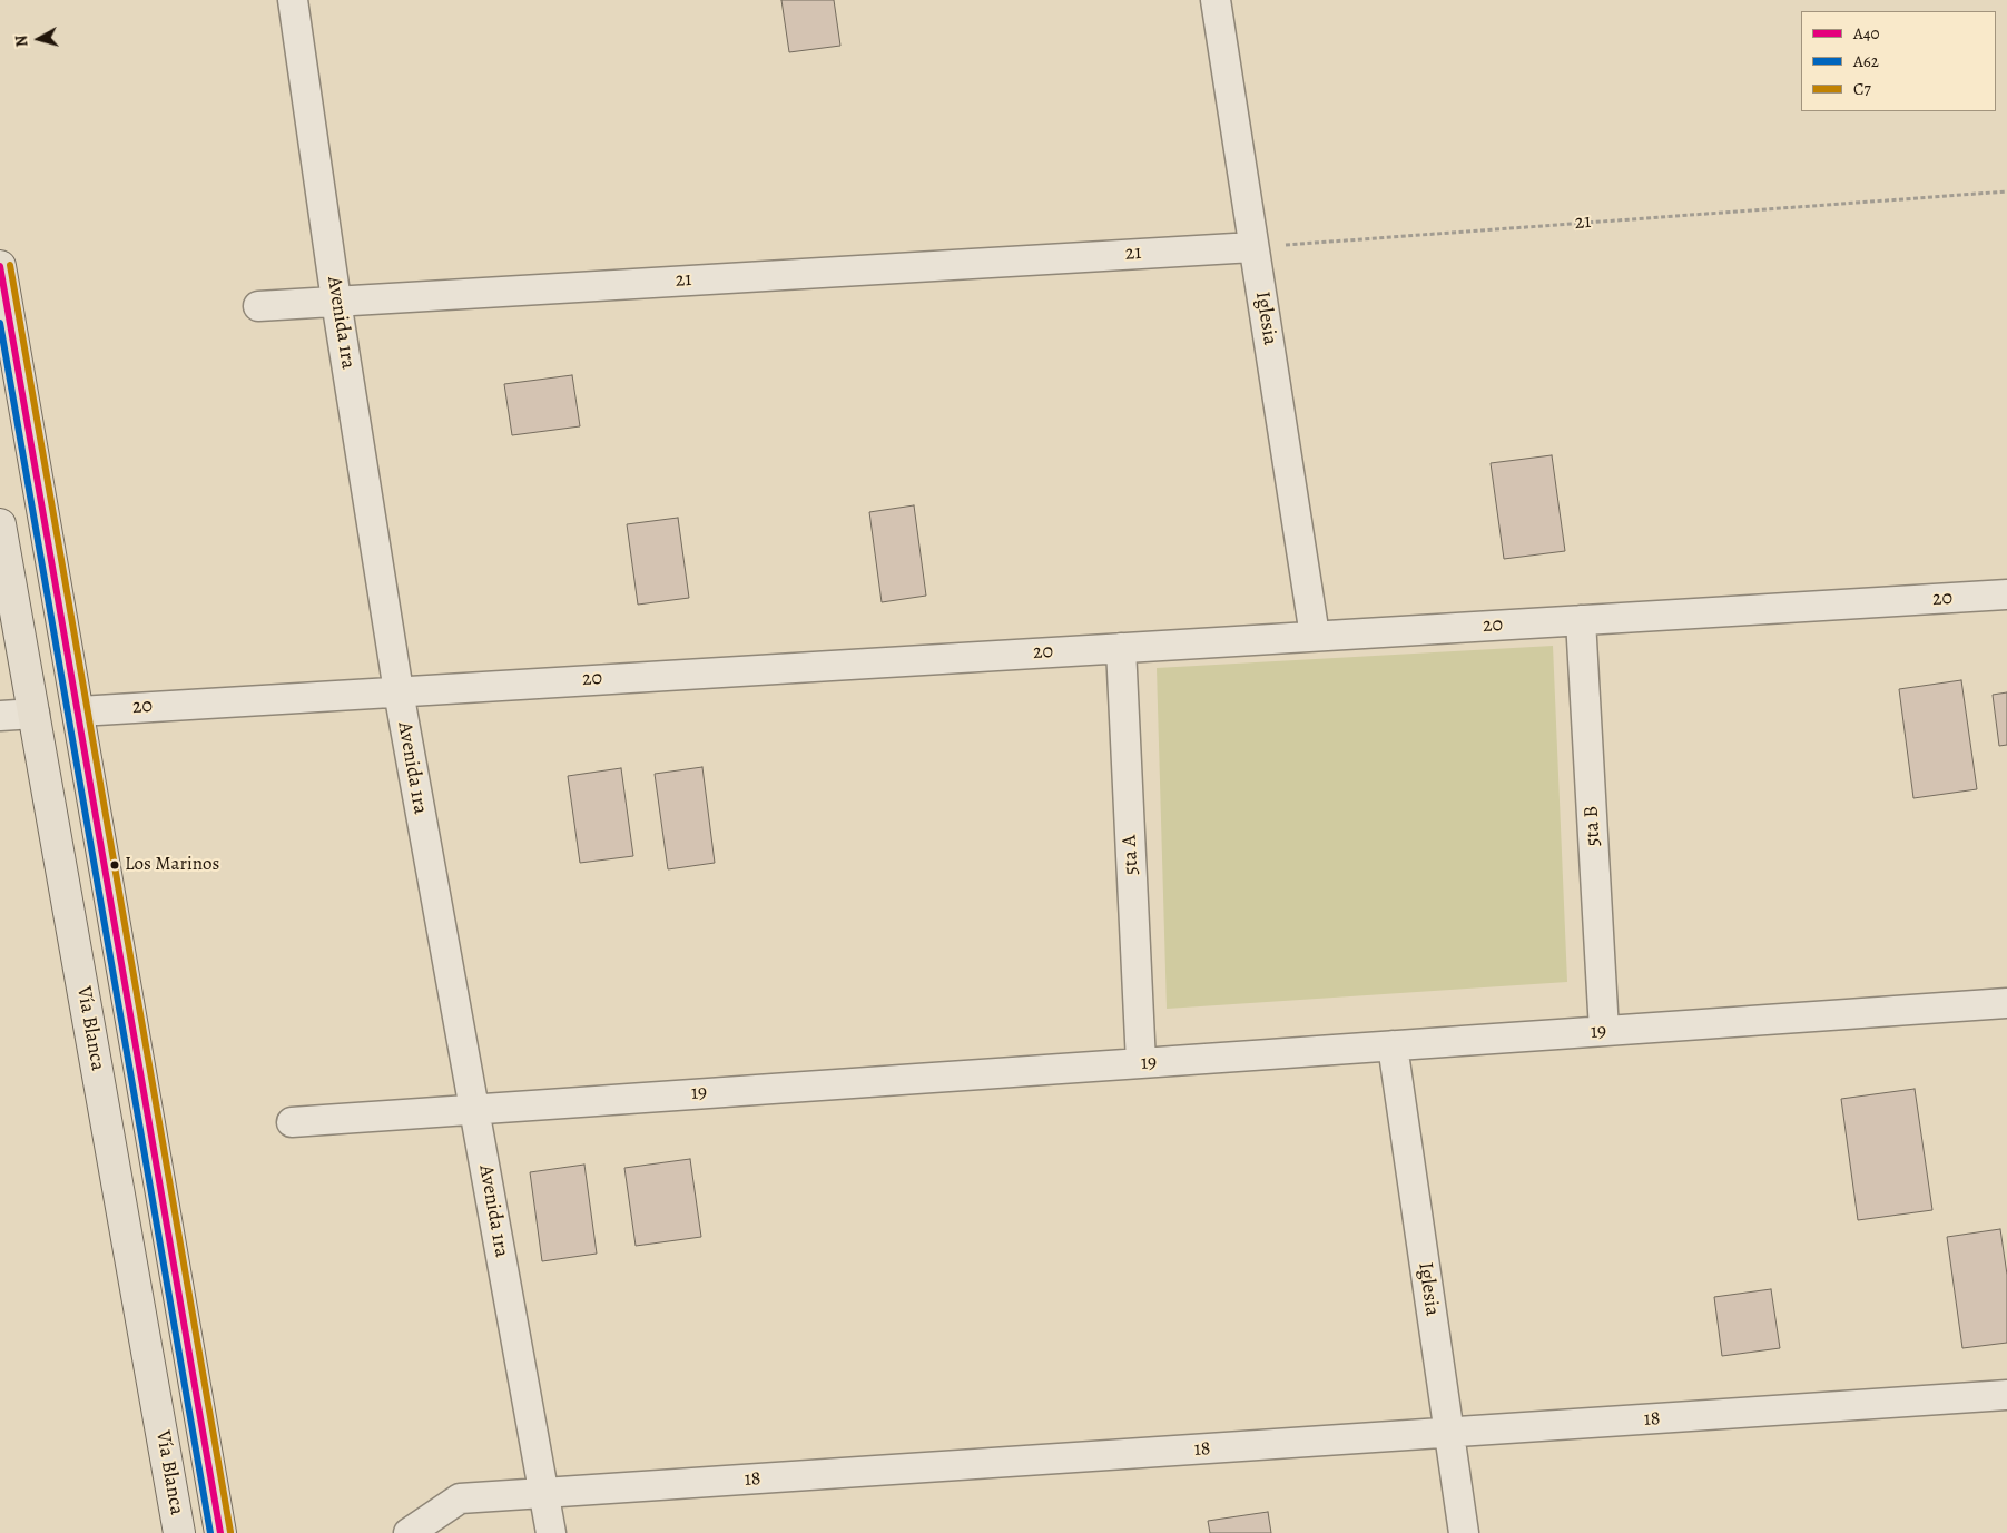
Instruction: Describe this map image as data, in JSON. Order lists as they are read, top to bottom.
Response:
{
  "streets": {
    "highway": ["Vía Blanca"],
    "street": [
      "21",
      "Iglesia",
      "Avenida 1ra",
      "20",
      "5ta B",
      "5ta A",
      "19",
      "18"
    ]
  },
  "crossings": [
    ["21", "Iglesia"],
    ["21", "Avenida 1ra"],
    ["Iglesia", "20"],
    ["Iglesia", "19"],
    ["Iglesia", "18"],
    ["Avenida 1ra", "20"],
    ["Avenida 1ra", "19"],
    ["Avenida 1ra", "18"],
    ["20", "5ta B"],
    ["20", "5ta A"],
    ["20", "Vía Blanca"],
    ["5ta B", "19"],
    ["5ta A", "19"]
  ],
  "places": ["Los Marinos"],
  "lines": ["transit line C7", "transit line A40", "transit line A62"],
  "legend": ["A40", "A62", "C7"],
  "north": "left"
}
